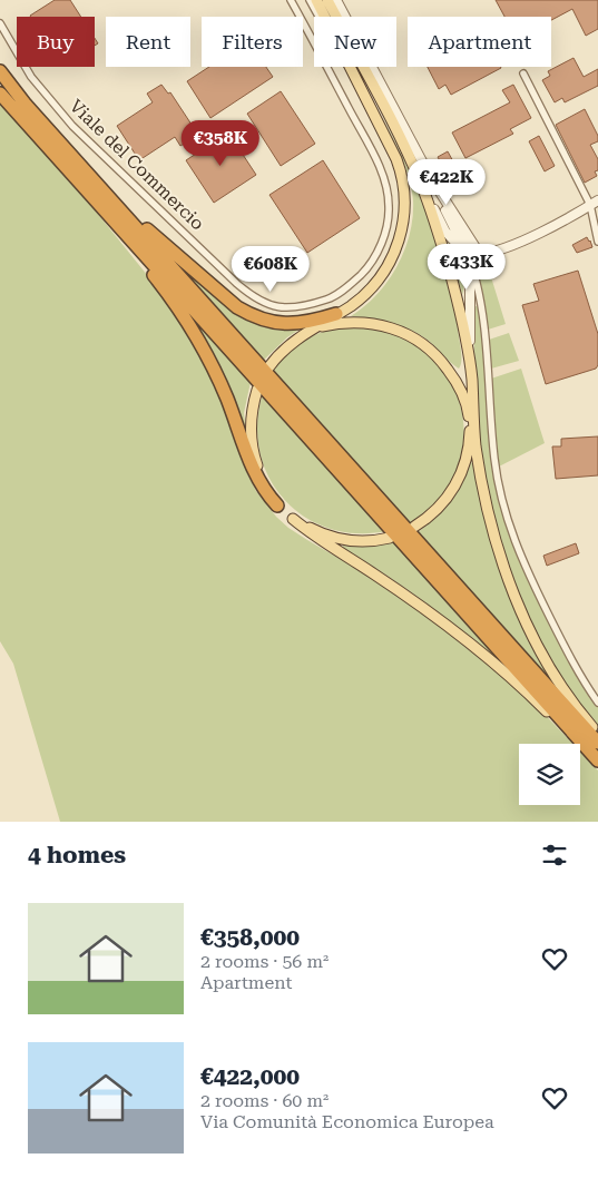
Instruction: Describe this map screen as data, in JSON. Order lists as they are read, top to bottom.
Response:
{
  "streets": {
    "street": ["Viale del Commercio"]
  },
  "page": {
    "chip": [
      "Buy",
      "Rent",
      "Filters",
      "New",
      "Apartment"
    ],
    "price": [
      "€358K",
      "€422K",
      "€433K",
      "€608K"
    ],
    "heading": "4 homes",
    "list": [
      {
        "name": "€358,000",
        "note": "2 rooms · 56 m² · Apartment"
      },
      {
        "name": "€422,000",
        "note": "2 rooms · 60 m² · Via Comunità Economica Europea"
      }
    ]
  }
}
